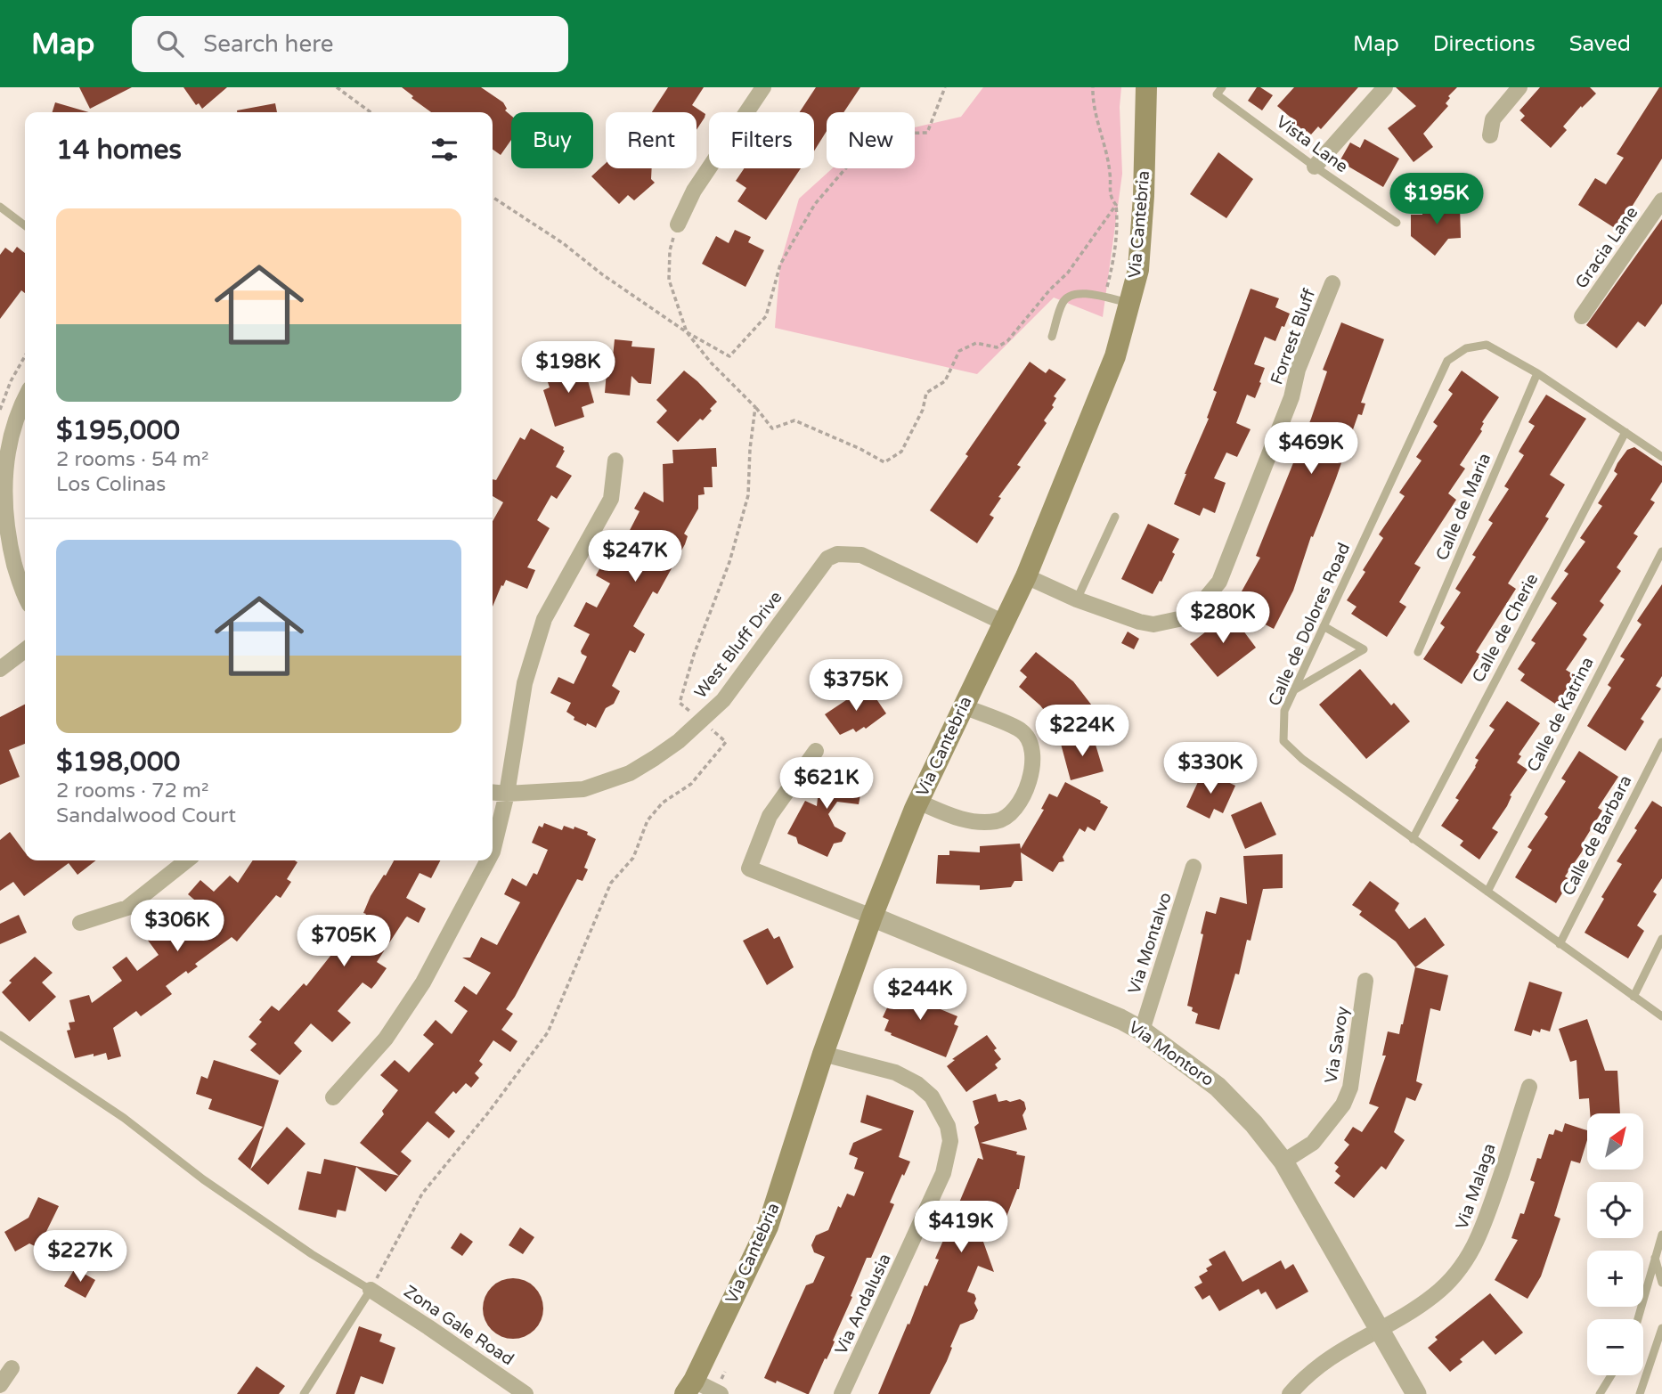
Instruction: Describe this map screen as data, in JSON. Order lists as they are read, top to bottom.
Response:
{
  "streets": {
    "main road": ["Via Cantebria"],
    "street": [
      "Gracia Lane",
      "Forrest Bluff",
      "West Bluff Drive",
      "Via Montalvo",
      "Via Savoy",
      "Via Montoro",
      "Via Malaga",
      "Via Andalusia",
      "Zona Gale Road"
    ],
    "lane": [
      "Vista Lane",
      "Calle de Maria",
      "Calle de Dolores Road",
      "Calle de Cherie",
      "Calle de Katrina",
      "Calle de Barbara"
    ]
  },
  "crossings": [
    ["Via Cantebria", "Forrest Bluff"],
    ["Via Cantebria", "West Bluff Drive"],
    ["Via Cantebria", "Via Montoro"],
    ["Via Cantebria", "Via Andalusia"],
    ["Calle de Maria", "Calle de Dolores Road"],
    ["Calle de Dolores Road", "Calle de Cherie"],
    ["Calle de Dolores Road", "Calle de Katrina"],
    ["Calle de Dolores Road", "Calle de Barbara"],
    ["Via Montalvo", "Via Montoro"],
    ["Via Savoy", "Via Montoro"],
    ["Via Montoro", "Via Malaga"]
  ],
  "north": "top right",
  "page": {
    "header": "Map",
    "search": "Search here",
    "nav": ["Map", "Directions", "Saved"],
    "chip": [
      "Buy",
      "Rent",
      "Filters",
      "New"
    ],
    "heading": "14 homes",
    "price": [
      "$195K",
      "$198K",
      "$469K",
      "$247K",
      "$280K",
      "$375K",
      "$224K",
      "$330K",
      "$621K",
      "$306K",
      "$705K",
      "$244K",
      "$419K",
      "$227K"
    ],
    "list": [
      {
        "name": "$195,000",
        "note": "2 rooms · 54 m² · Los Colinas"
      },
      {
        "name": "$198,000",
        "note": "2 rooms · 72 m² · Sandalwood Court"
      }
    ],
    "map_buttons": ["+", "−"]
  }
}
